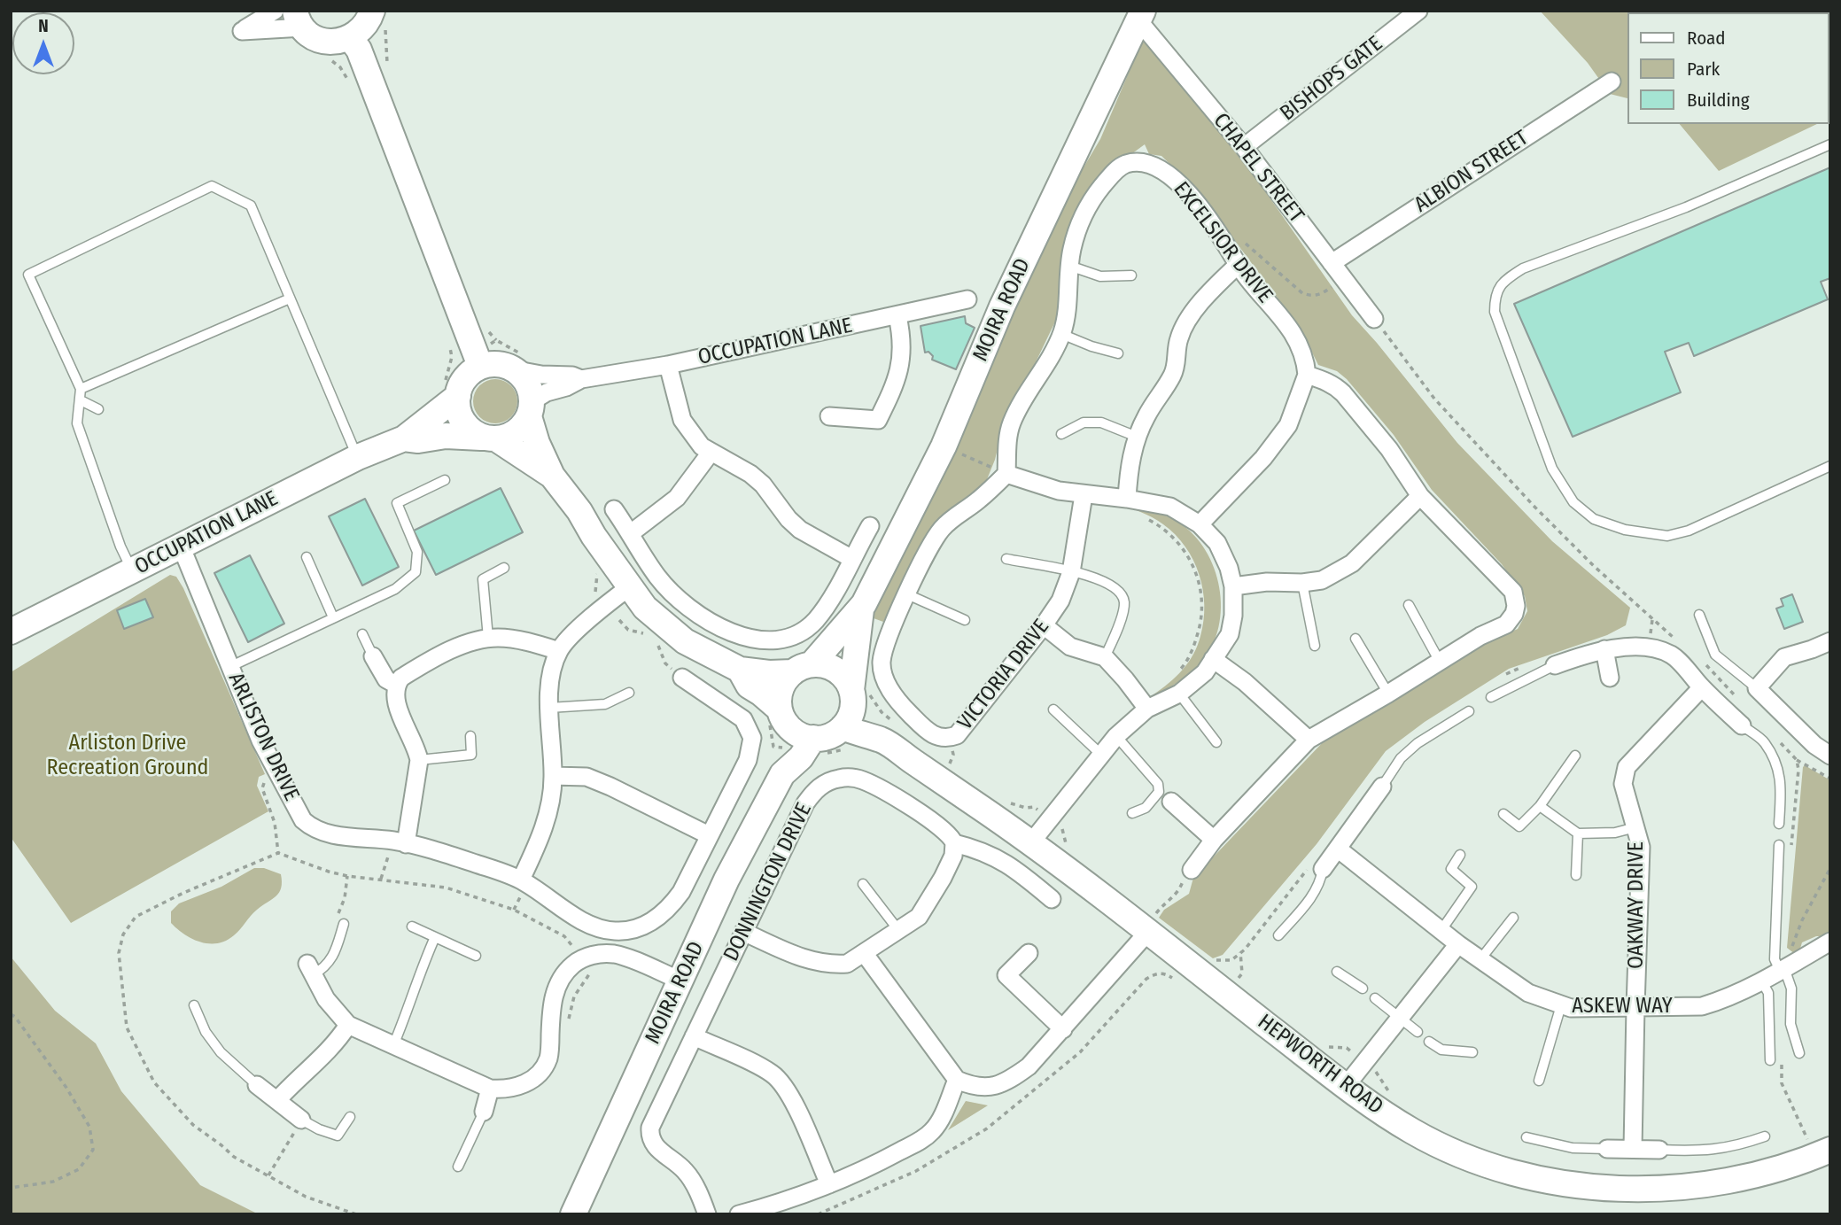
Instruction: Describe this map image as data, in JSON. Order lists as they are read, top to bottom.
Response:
{
  "streets": {
    "street": [
      "BISHOPS GATE",
      "CHAPEL STREET",
      "ALBION STREET",
      "EXCELSIOR DRIVE",
      "MOIRA ROAD",
      "OCCUPATION LANE",
      "VICTORIA DRIVE",
      "ARLISTON DRIVE",
      "DONNINGTON DRIVE",
      "OAKWAY DRIVE",
      "ASKEW WAY",
      "HEPWORTH ROAD"
    ]
  },
  "crossings": [
    ["BISHOPS GATE", "CHAPEL STREET"],
    ["CHAPEL STREET", "ALBION STREET"],
    ["CHAPEL STREET", "MOIRA ROAD"],
    ["EXCELSIOR DRIVE", "VICTORIA DRIVE"],
    ["MOIRA ROAD", "HEPWORTH ROAD"],
    ["OCCUPATION LANE", "ARLISTON DRIVE"],
    ["OAKWAY DRIVE", "ASKEW WAY"]
  ],
  "parks": ["Arliston Drive Recreation Ground"],
  "legend": ["Road", "Park", "Building"],
  "north": "top"
}
